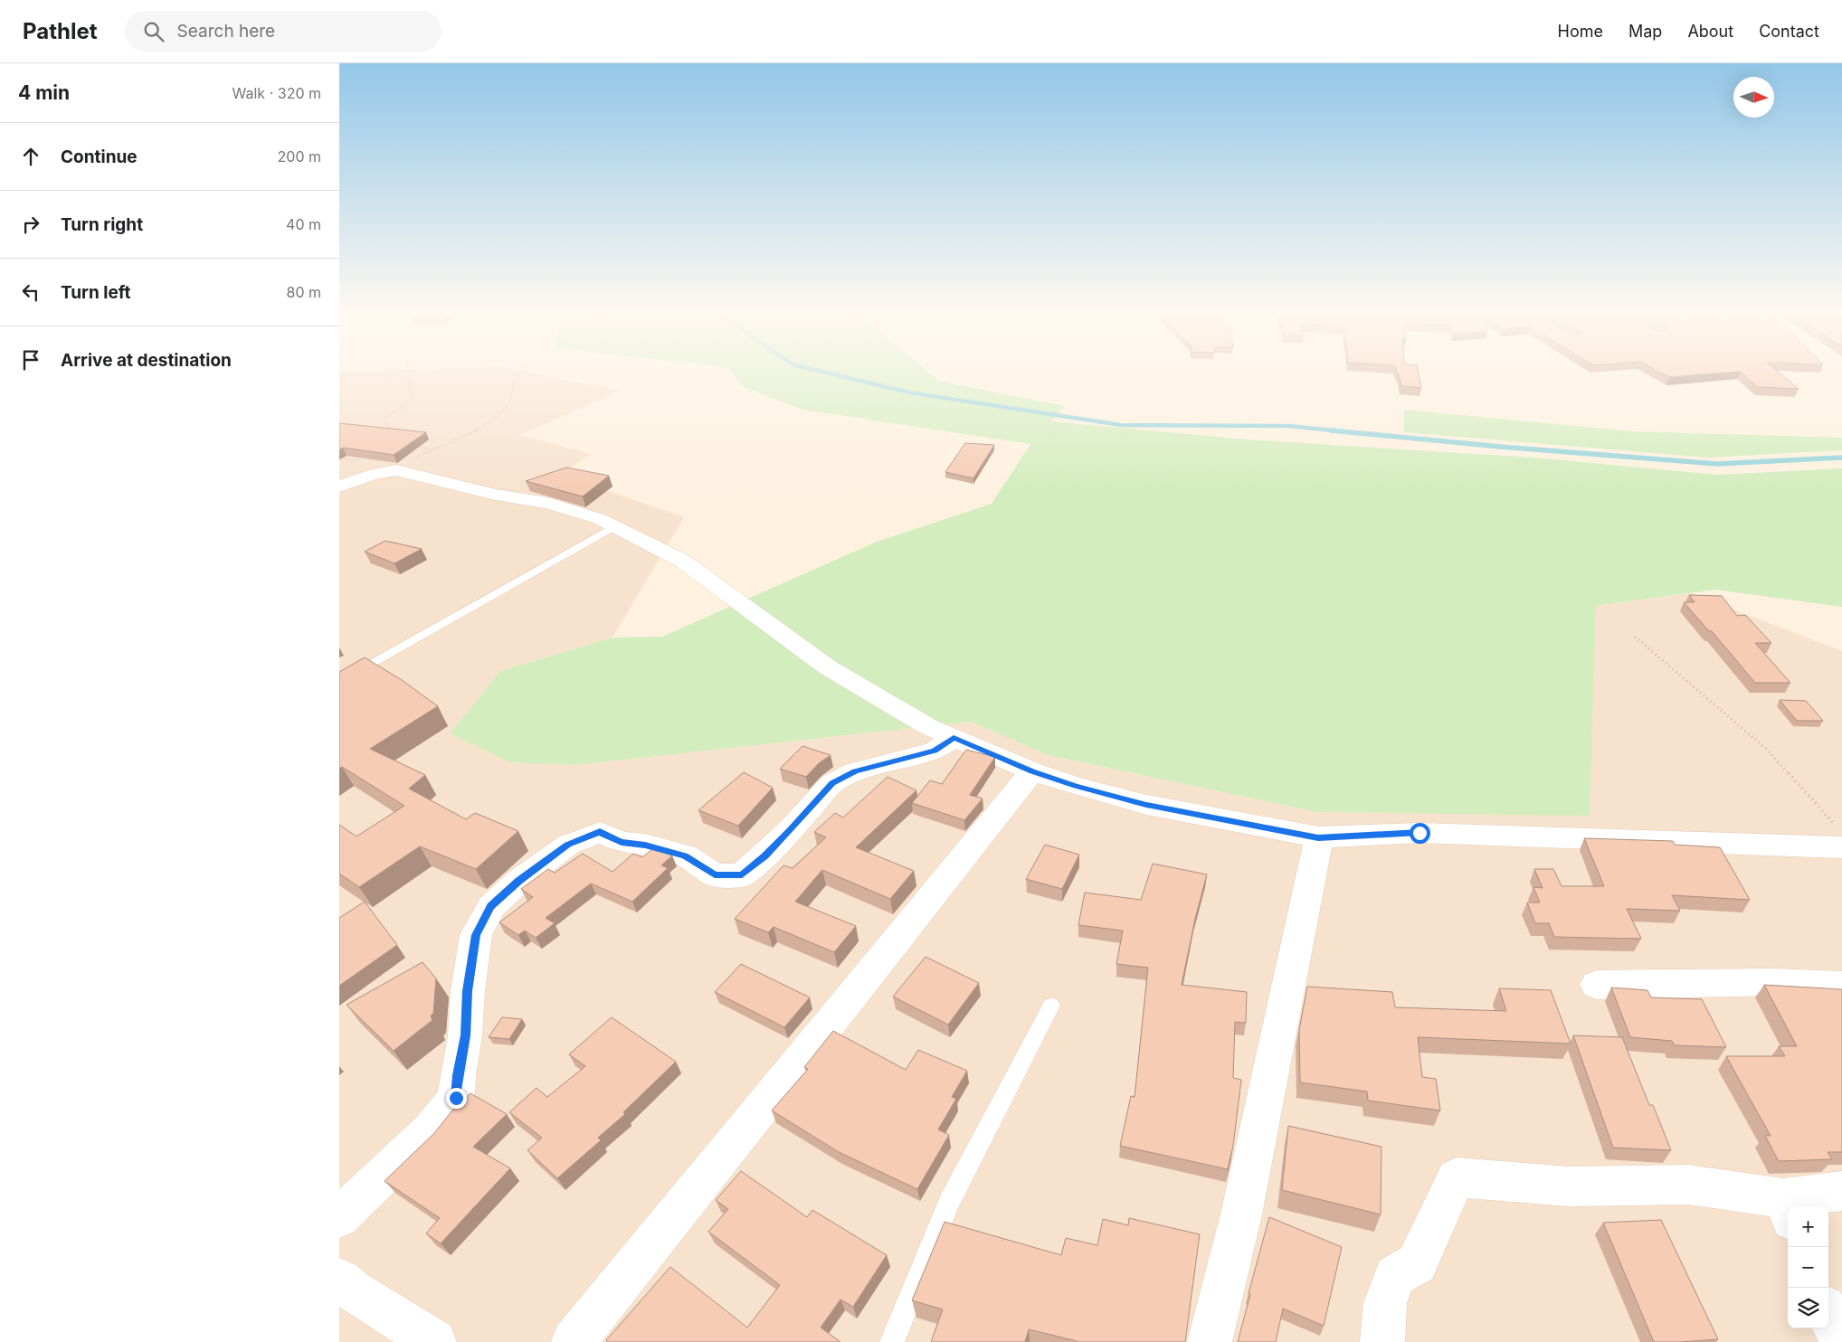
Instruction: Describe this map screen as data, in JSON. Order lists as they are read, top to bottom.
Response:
{
  "north": "right",
  "page": {
    "header": "Pathlet",
    "search": "Search here",
    "nav": [
      "Home",
      "Map",
      "About",
      "Contact"
    ],
    "heading": ["4 min", "Walk · 320 m"],
    "list": [
      ["Continue", "200 m"],
      ["Turn right", "40 m"],
      ["Turn left", "80 m"],
      "Arrive at destination"
    ],
    "map_buttons": ["+", "−"]
  }
}
